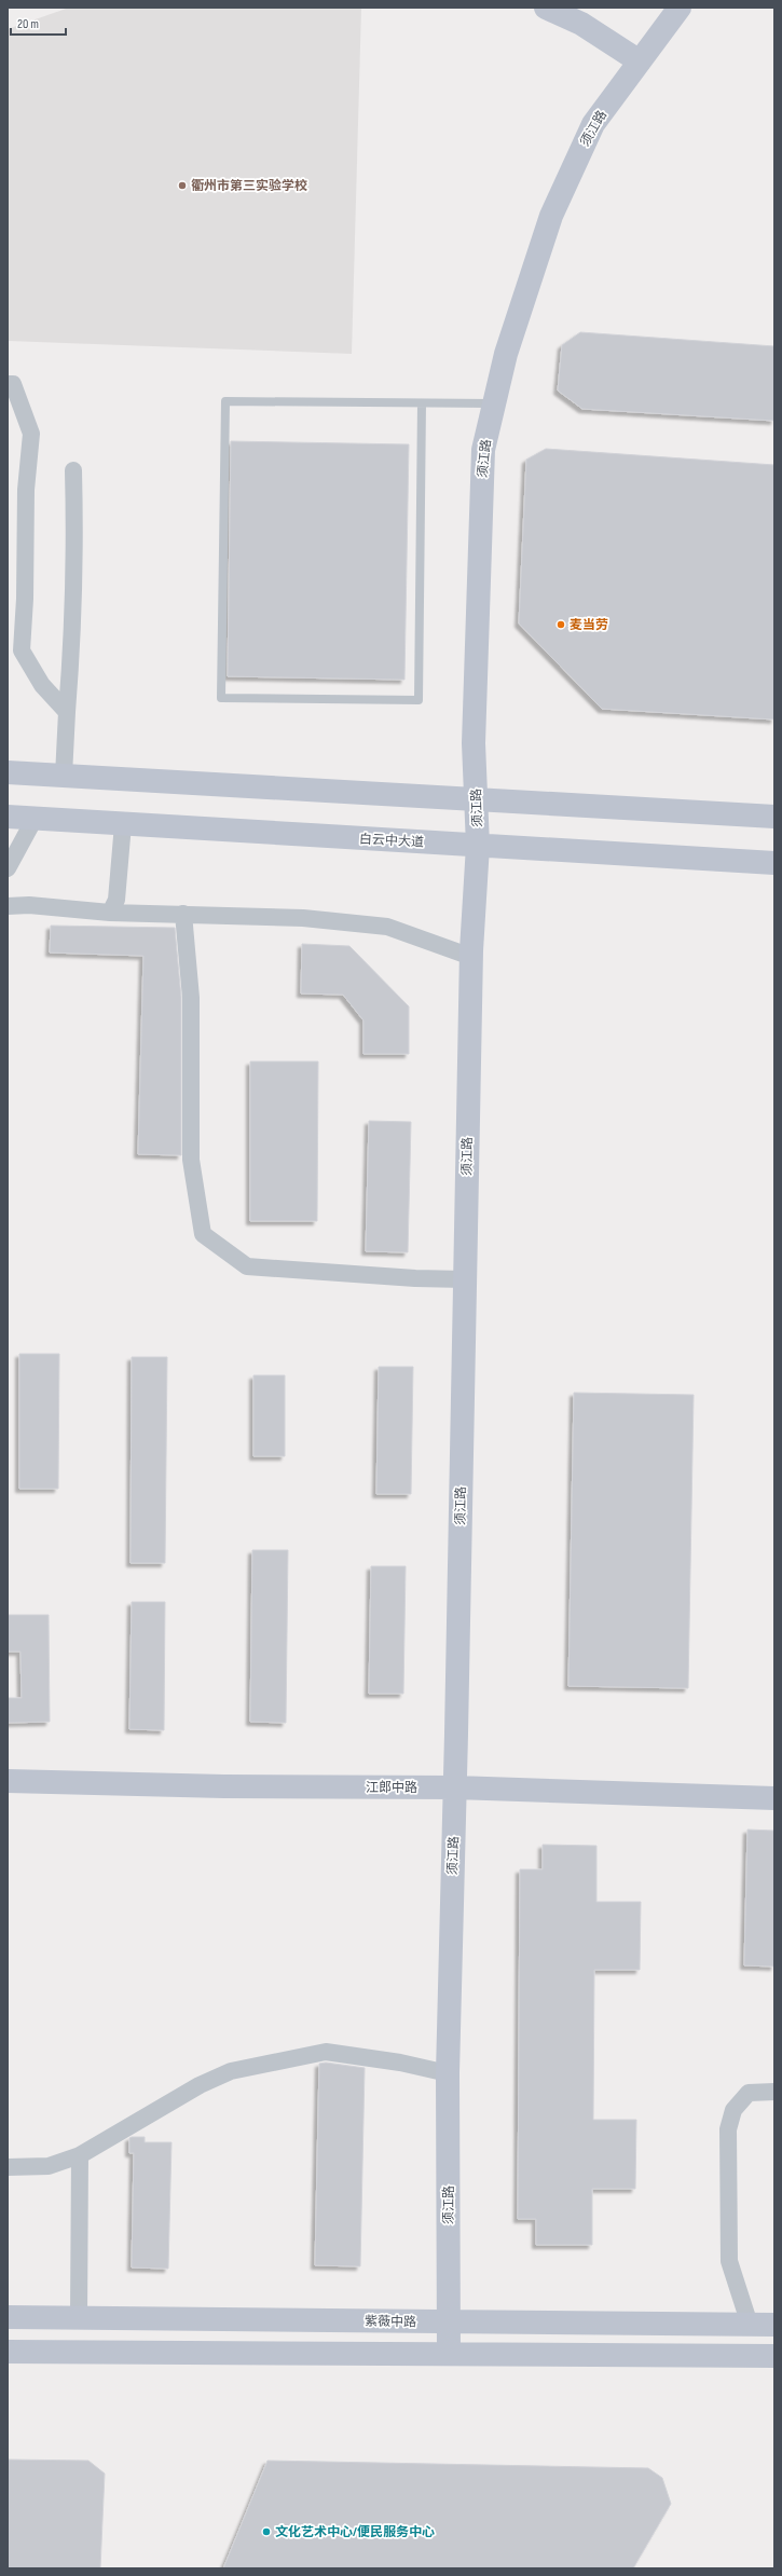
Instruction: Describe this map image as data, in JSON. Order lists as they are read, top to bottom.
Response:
{
  "streets": {
    "street": [
      "须江路",
      "白云中大道",
      "江郎中路",
      "紫薇中路"
    ]
  },
  "crossings": [
    ["须江路", "白云中大道"],
    ["须江路", "江郎中路"],
    ["须江路", "紫薇中路"]
  ],
  "places": ["衢州市第三实验学校", "麦当劳", "文化艺术中心/便民服务中心"],
  "scale_bar": "20 m"
}
